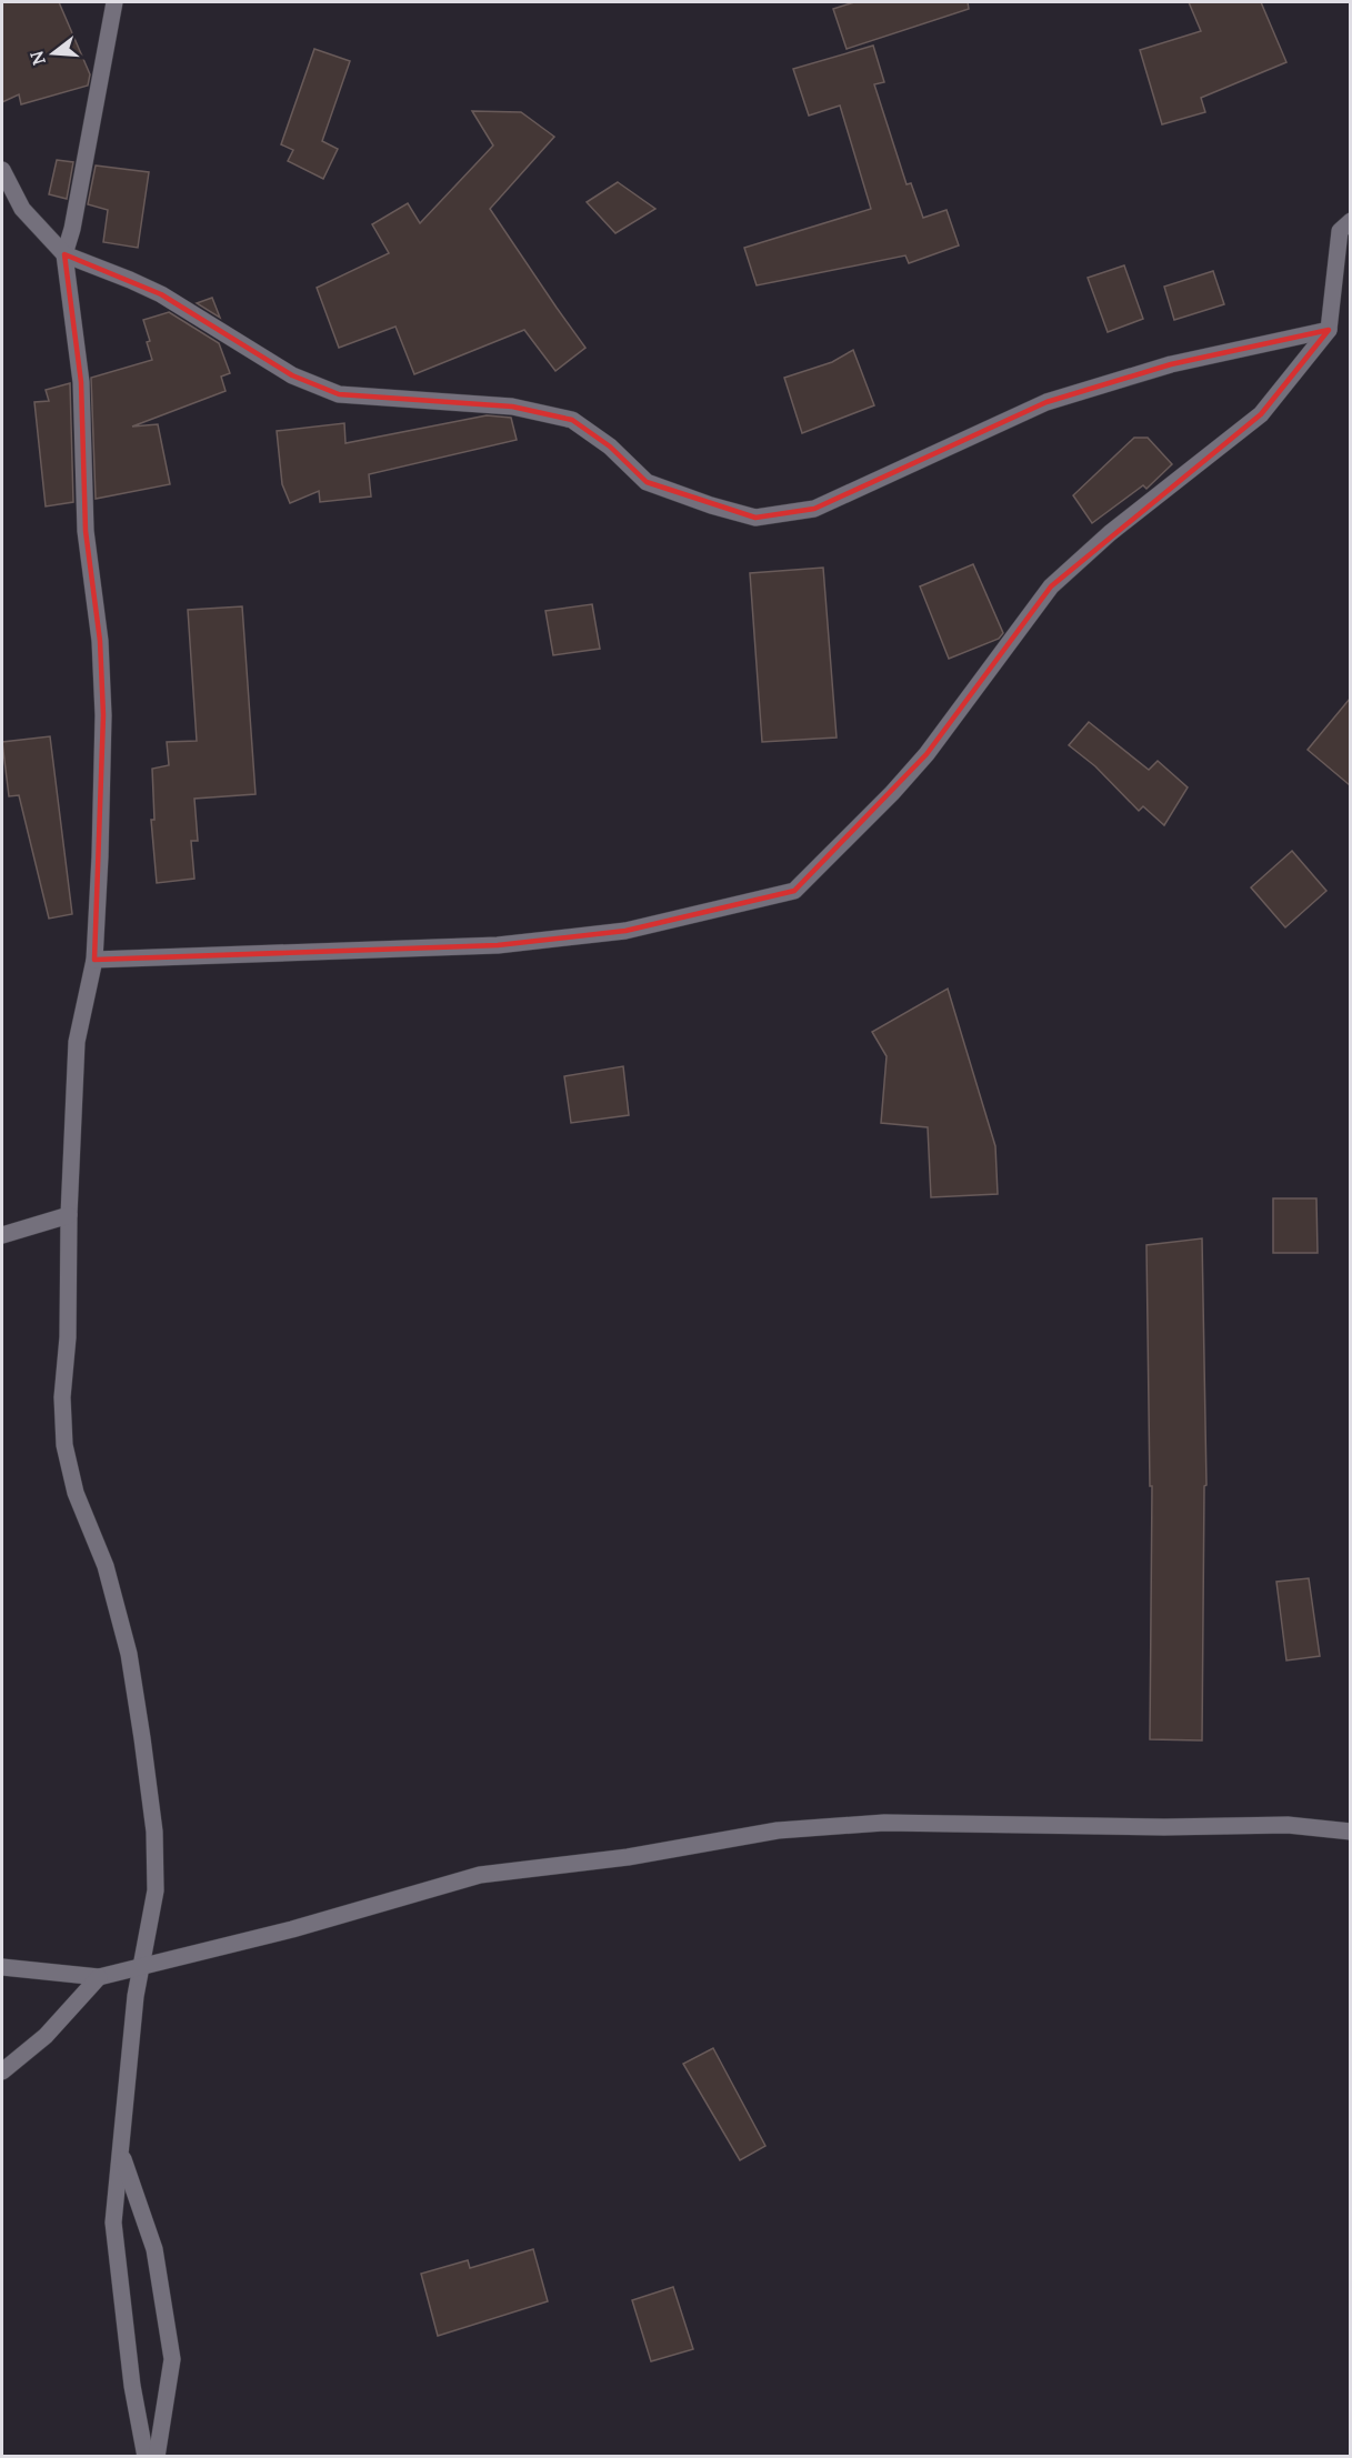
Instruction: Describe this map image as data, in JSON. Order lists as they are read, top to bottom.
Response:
{
  "north": "left"
}
